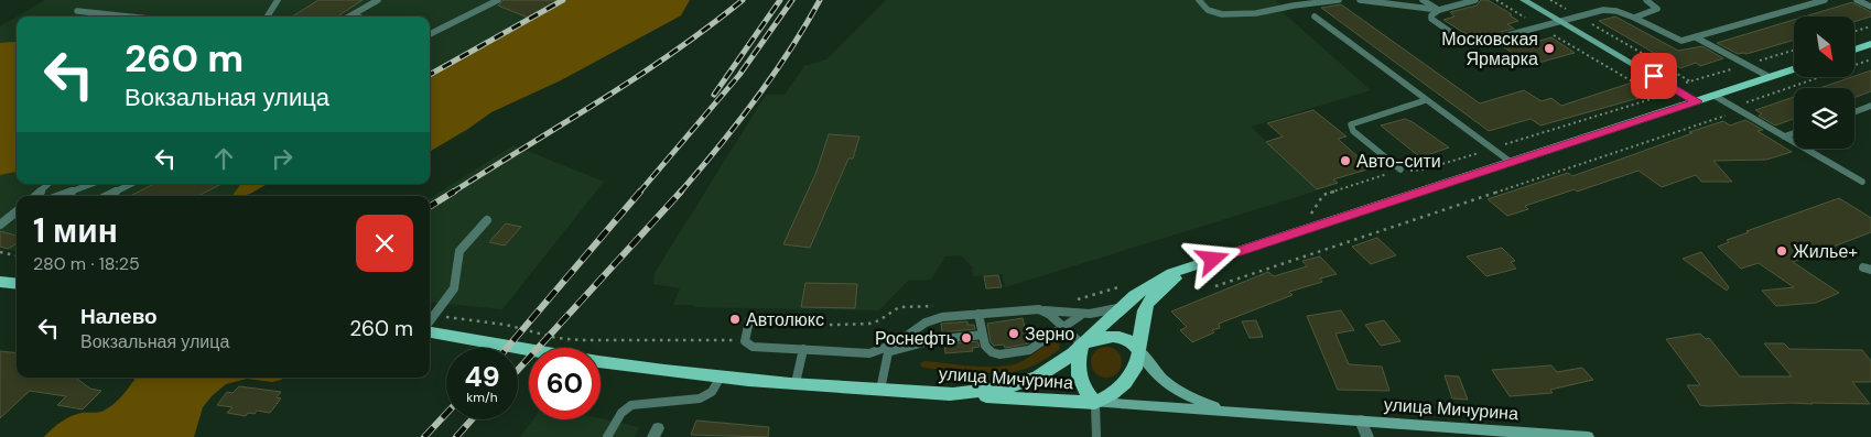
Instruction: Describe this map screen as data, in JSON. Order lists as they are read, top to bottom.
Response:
{
  "streets": {
    "main road": ["улица Мичурина"]
  },
  "places": [
    "Московская Ярмарка",
    "Авто-сити",
    "Жилье+",
    "Автолюкс",
    "Зерно",
    "Роснефть"
  ],
  "north": "bottom right",
  "page": {
    "turn": ["260 m", "Вокзальная улица"],
    "heading": ["1 мин", "280 m · 18:25"],
    "list": [
      {
        "name": "Налево",
        "note": "Вокзальная улица",
        "value": "260 m"
      }
    ],
    "speed": "49 km/h",
    "limit": "60"
  }
}
